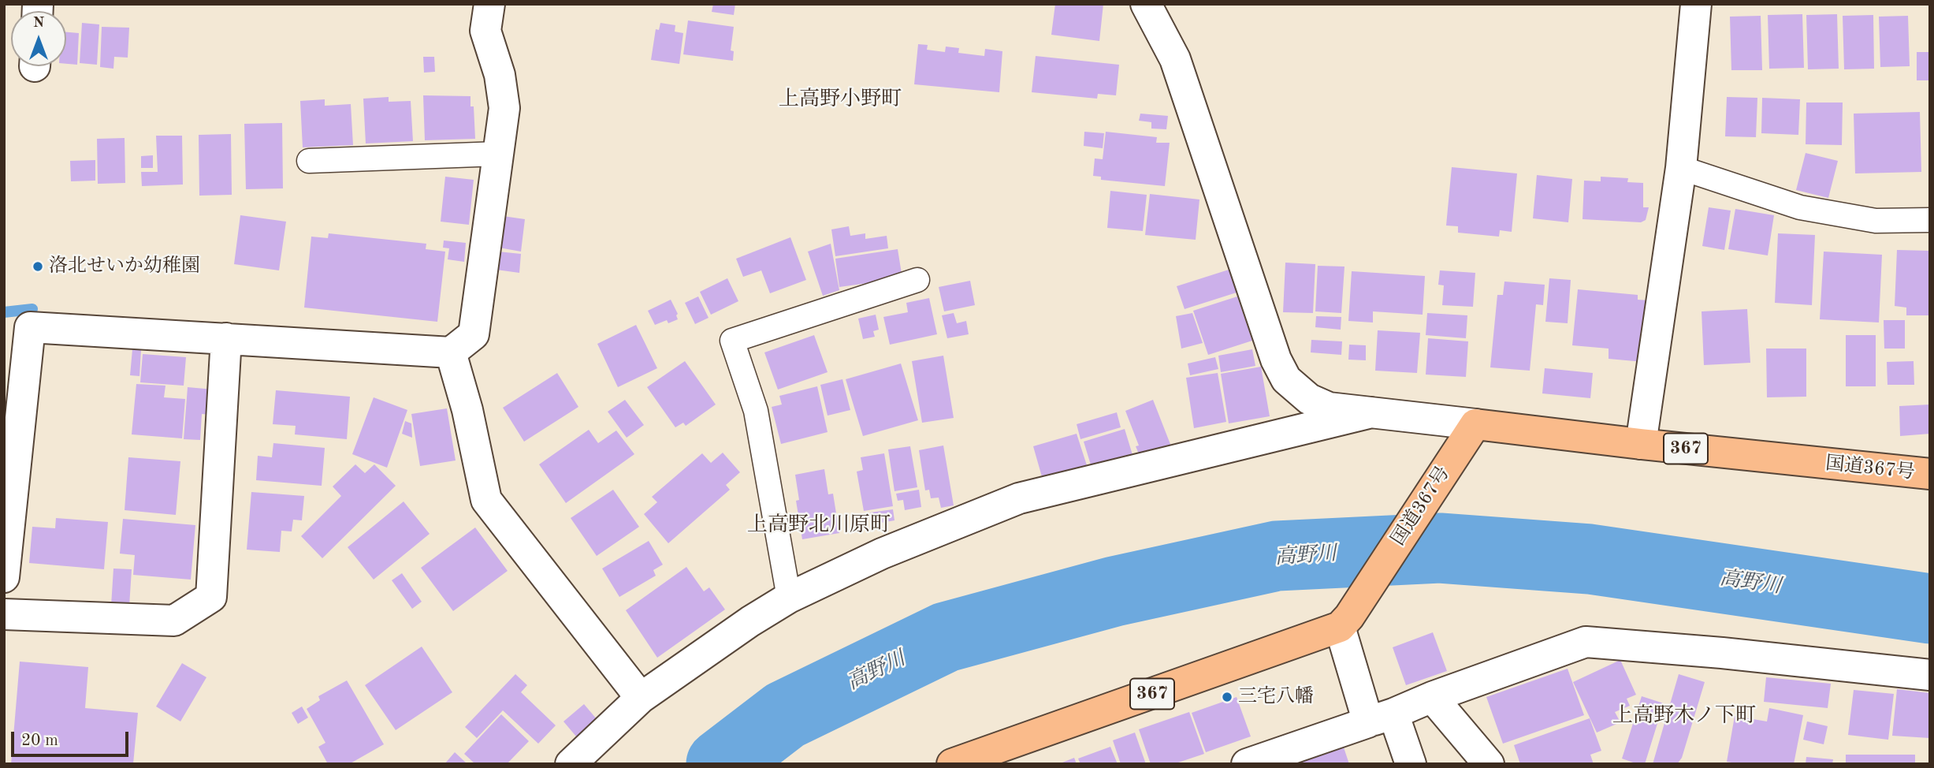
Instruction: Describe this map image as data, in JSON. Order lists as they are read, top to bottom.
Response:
{
  "streets": {
    "highway": ["367", "国道367号"]
  },
  "crossings": [
    ["367", "国道367号"]
  ],
  "districts": ["上高野小野町", "上高野北川原町", "上高野木ノ下町"],
  "water": ["高野川"],
  "places": ["洛北せいか幼稚園", "三宅八幡"],
  "scale_bar": "20 m",
  "north": "top"
}
